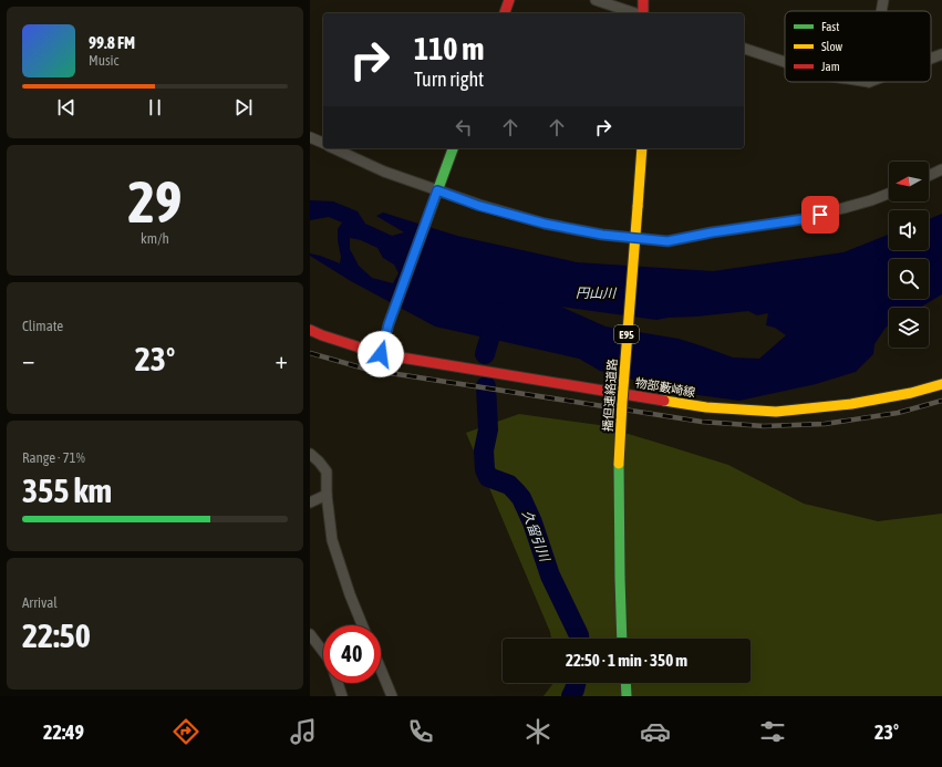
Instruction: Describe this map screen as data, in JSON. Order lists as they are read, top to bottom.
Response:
{
  "streets": {
    "main road": ["E95", "物部藪崎線", "播但連絡道路"]
  },
  "water": ["円山川", "久留引川"],
  "legend": ["Fast", "Slow", "Jam"],
  "north": "left",
  "page": {
    "turn": ["110 m", "Turn right"],
    "song": ["99.8 FM", "Music"],
    "tile": [
      ["29", "km/h"],
      "Climate",
      ["Range · 71%", "355 km"],
      ["Arrival", "22:50"]
    ],
    "heat": ["−", "23°", "+"],
    "limit": "40",
    "trip": "22:50 · 1 min · 350 m",
    "tabs": ["22:49", "23°"]
  }
}
